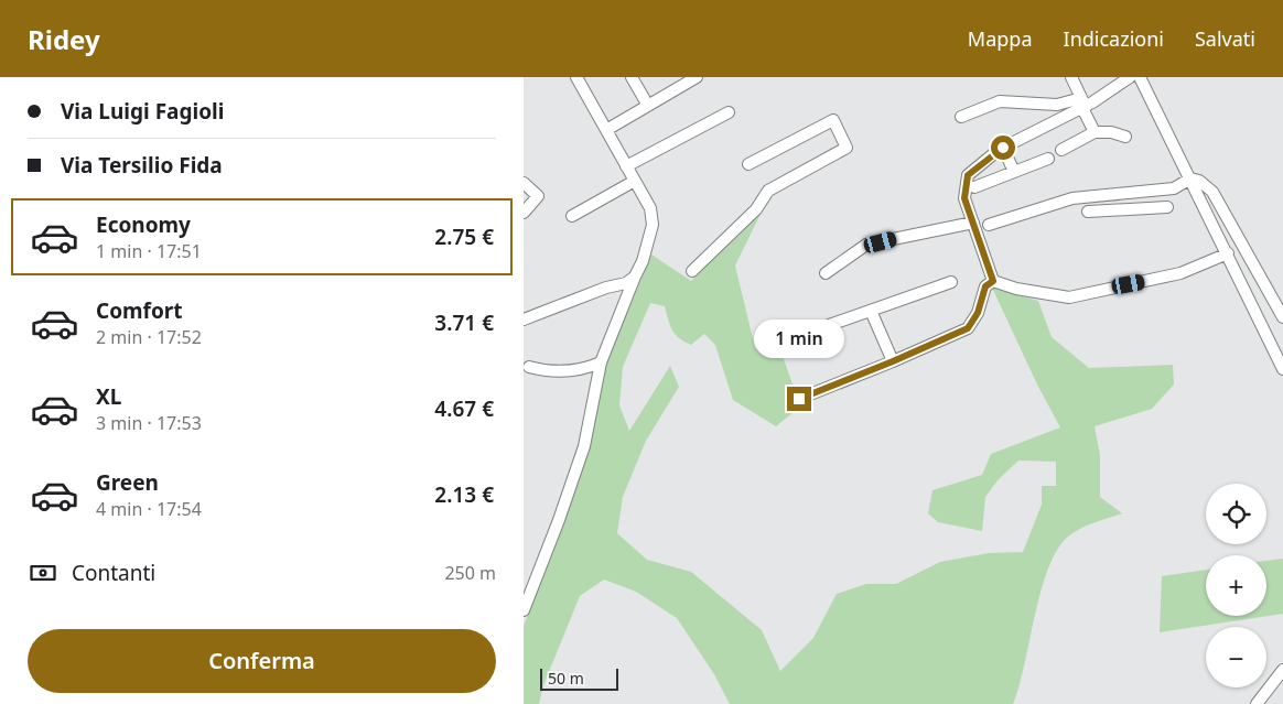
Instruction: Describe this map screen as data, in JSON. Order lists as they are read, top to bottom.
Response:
{
  "scale_bar": "50 m",
  "page": {
    "header": "Ridey",
    "nav": ["Mappa", "Indicazioni", "Salvati"],
    "banner": ["Via Luigi Fagioli", "Via Tersilio Fida"],
    "list": [
      {
        "name": "Economy",
        "note": "1 min · 17:51",
        "value": "2.75 €"
      },
      {
        "name": "Comfort",
        "note": "2 min · 17:52",
        "value": "3.71 €"
      },
      {
        "name": "XL",
        "note": "3 min · 17:53",
        "value": "4.67 €"
      },
      {
        "name": "Green",
        "note": "4 min · 17:54",
        "value": "2.13 €"
      }
    ],
    "bubble": "1 min",
    "map_buttons": ["+", "−"],
    "pay": ["Contanti", "250 m"],
    "buttons": "Conferma",
    "scale": "50 m"
  }
}
